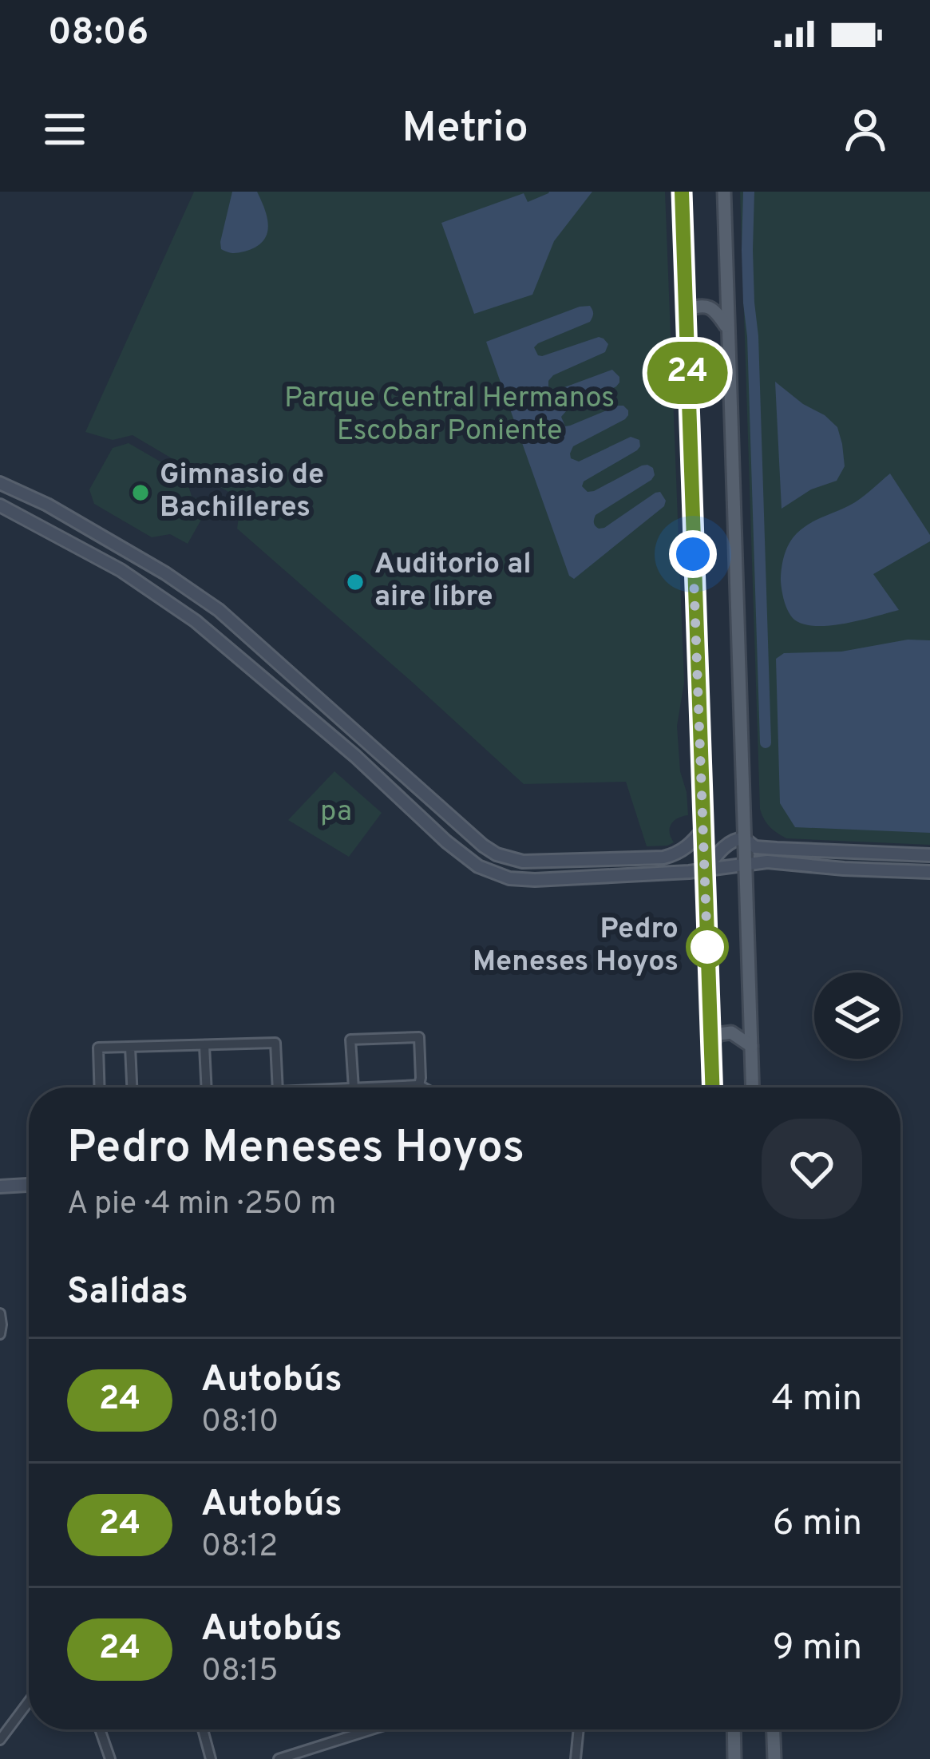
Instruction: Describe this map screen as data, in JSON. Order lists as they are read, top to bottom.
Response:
{
  "parks": ["Parque Central Hermanos Escobar Poniente", "pa"],
  "places": ["Gimnasio de Bachilleres", "Auditorio al aire libre", "Pedro Meneses Hoyos"],
  "lines": ["bus line 24"],
  "page": {
    "status": "08:06",
    "header": "Metrio",
    "on_map": "24",
    "heading": [
      ["Pedro Meneses Hoyos", "A pie · 4 min · 250 m"],
      "Salidas"
    ],
    "list": [
      {
        "mark": "24",
        "name": "Autobús",
        "note": "08:10",
        "value": "4 min"
      },
      {
        "mark": "24",
        "name": "Autobús",
        "note": "08:12",
        "value": "6 min"
      },
      {
        "mark": "24",
        "name": "Autobús",
        "note": "08:15",
        "value": "9 min"
      }
    ]
  }
}
